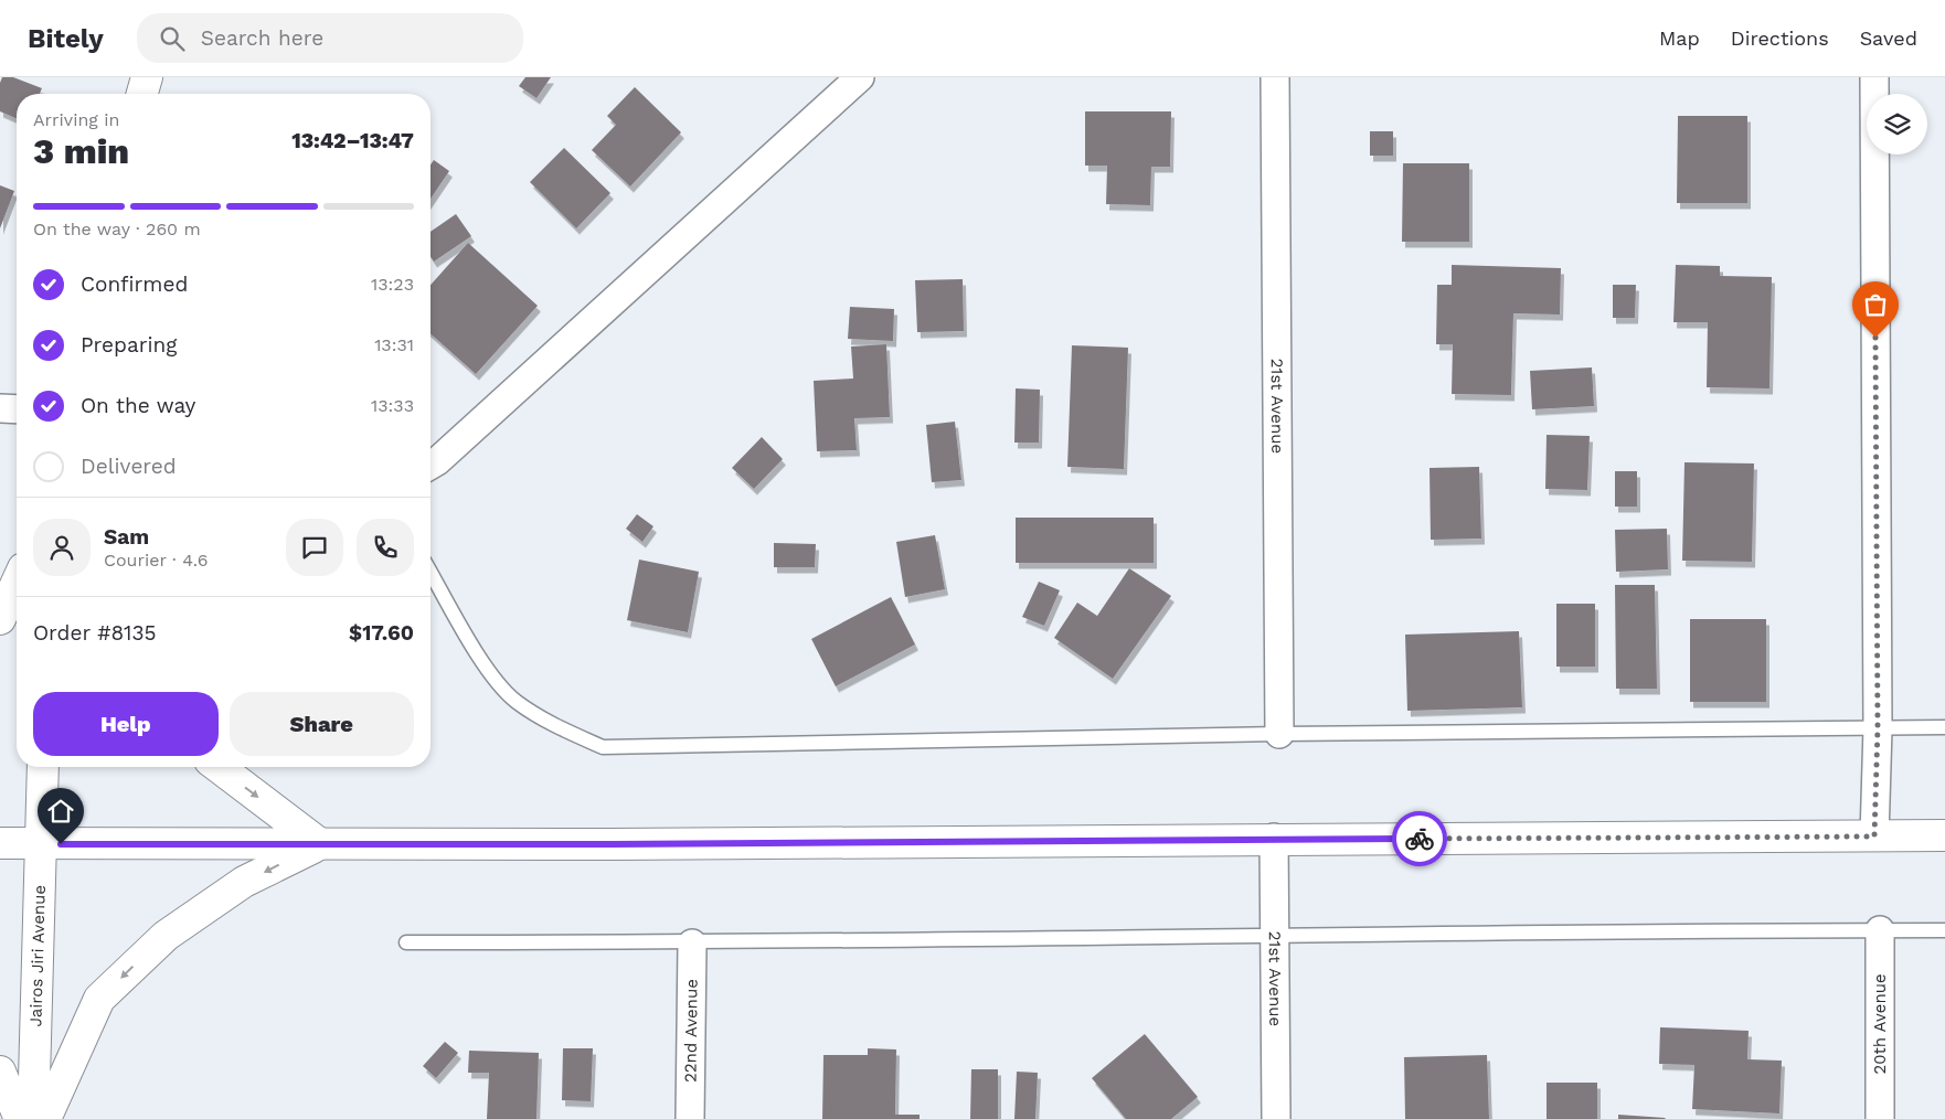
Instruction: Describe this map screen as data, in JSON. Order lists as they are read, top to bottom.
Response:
{
  "streets": {
    "main road": ["Jairos Jiri Avenue"],
    "street": ["21st Avenue", "20th Avenue", "22nd Avenue"]
  },
  "page": {
    "header": "Bitely",
    "search": "Search here",
    "nav": ["Map", "Directions", "Saved"],
    "heading": ["3 min", "Arriving in", "13:42–13:47"],
    "panel": [
      "Sam",
      "Courier · 4.6",
      "Order #8135",
      "$17.60"
    ],
    "bar": "On the way · 260 m",
    "list": [
      ["Confirmed", "13:23"],
      ["Preparing", "13:31"],
      ["On the way", "13:33"],
      "Delivered"
    ],
    "buttons": ["Help", "Share"]
  }
}
